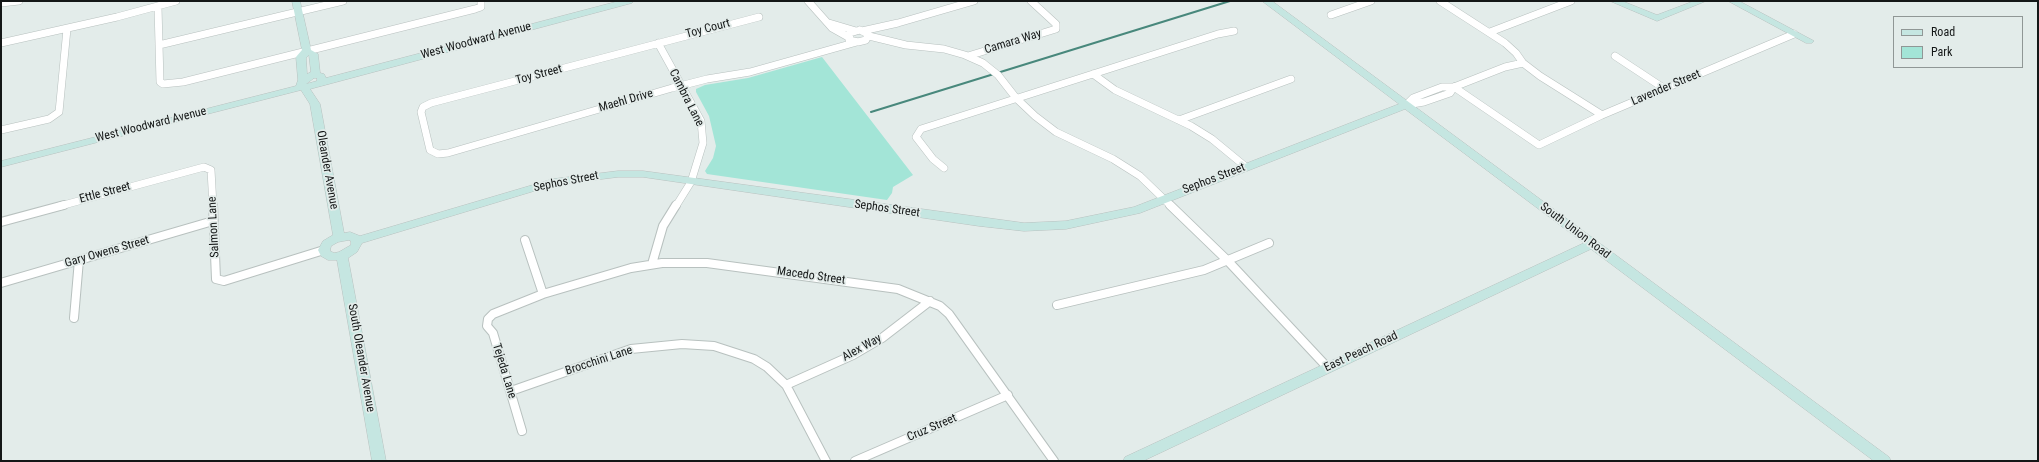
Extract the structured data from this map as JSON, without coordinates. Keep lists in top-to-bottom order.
{
  "streets": {
    "street": [
      "Toy Court",
      "West Woodward Avenue",
      "Camara Way",
      "Toy Street",
      "Lavender Street",
      "Cambra Lane",
      "Maehl Drive",
      "Oleander Avenue",
      "Sephos Street",
      "Ettle Street",
      "Salmon Lane",
      "South Union Road",
      "Gary Owens Street",
      "Macedo Street",
      "Alex Way",
      "East Peach Road",
      "South Oleander Avenue",
      "Brocchini Lane",
      "Tejeda Lane",
      "Cruz Street"
    ]
  },
  "crossings": [
    ["Toy Court", "Toy Street"],
    ["Toy Court", "Cambra Lane"],
    ["West Woodward Avenue", "Oleander Avenue"],
    ["Toy Street", "Cambra Lane"],
    ["Toy Street", "Maehl Drive"],
    ["Cambra Lane", "Maehl Drive"],
    ["Cambra Lane", "Sephos Street"],
    ["Cambra Lane", "Macedo Street"],
    ["Sephos Street", "South Union Road"],
    ["Ettle Street", "Salmon Lane"],
    ["Salmon Lane", "Gary Owens Street"],
    ["South Union Road", "East Peach Road"],
    ["Macedo Street", "Alex Way"],
    ["Macedo Street", "Tejeda Lane"],
    ["Macedo Street", "Cruz Street"],
    ["Alex Way", "Brocchini Lane"],
    ["Brocchini Lane", "Tejeda Lane"]
  ],
  "legend": ["Road", "Park"]
}
